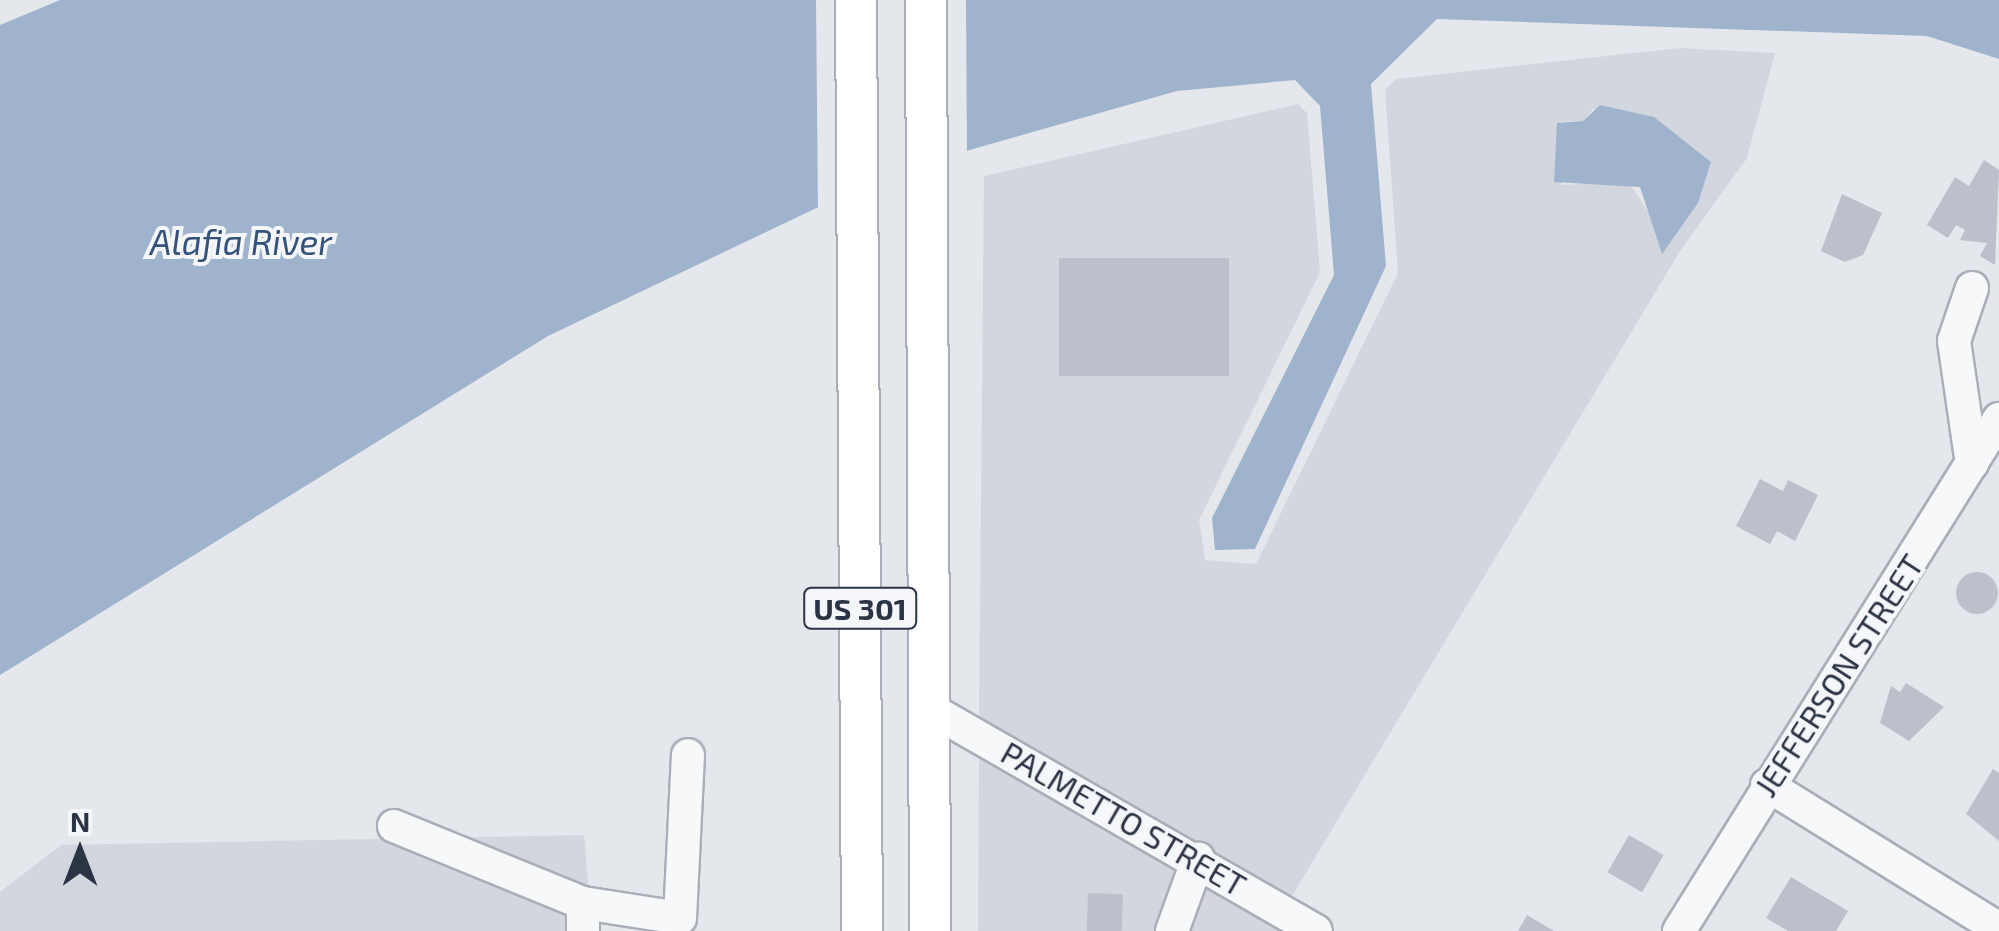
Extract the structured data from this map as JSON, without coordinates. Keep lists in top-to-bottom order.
{
  "streets": {
    "main road": ["US 301"],
    "street": ["JEFFERSON STREET", "PALMETTO STREET"]
  },
  "crossings": [
    ["US 301", "PALMETTO STREET"]
  ],
  "water": ["Alafia River"],
  "north": "top"
}
